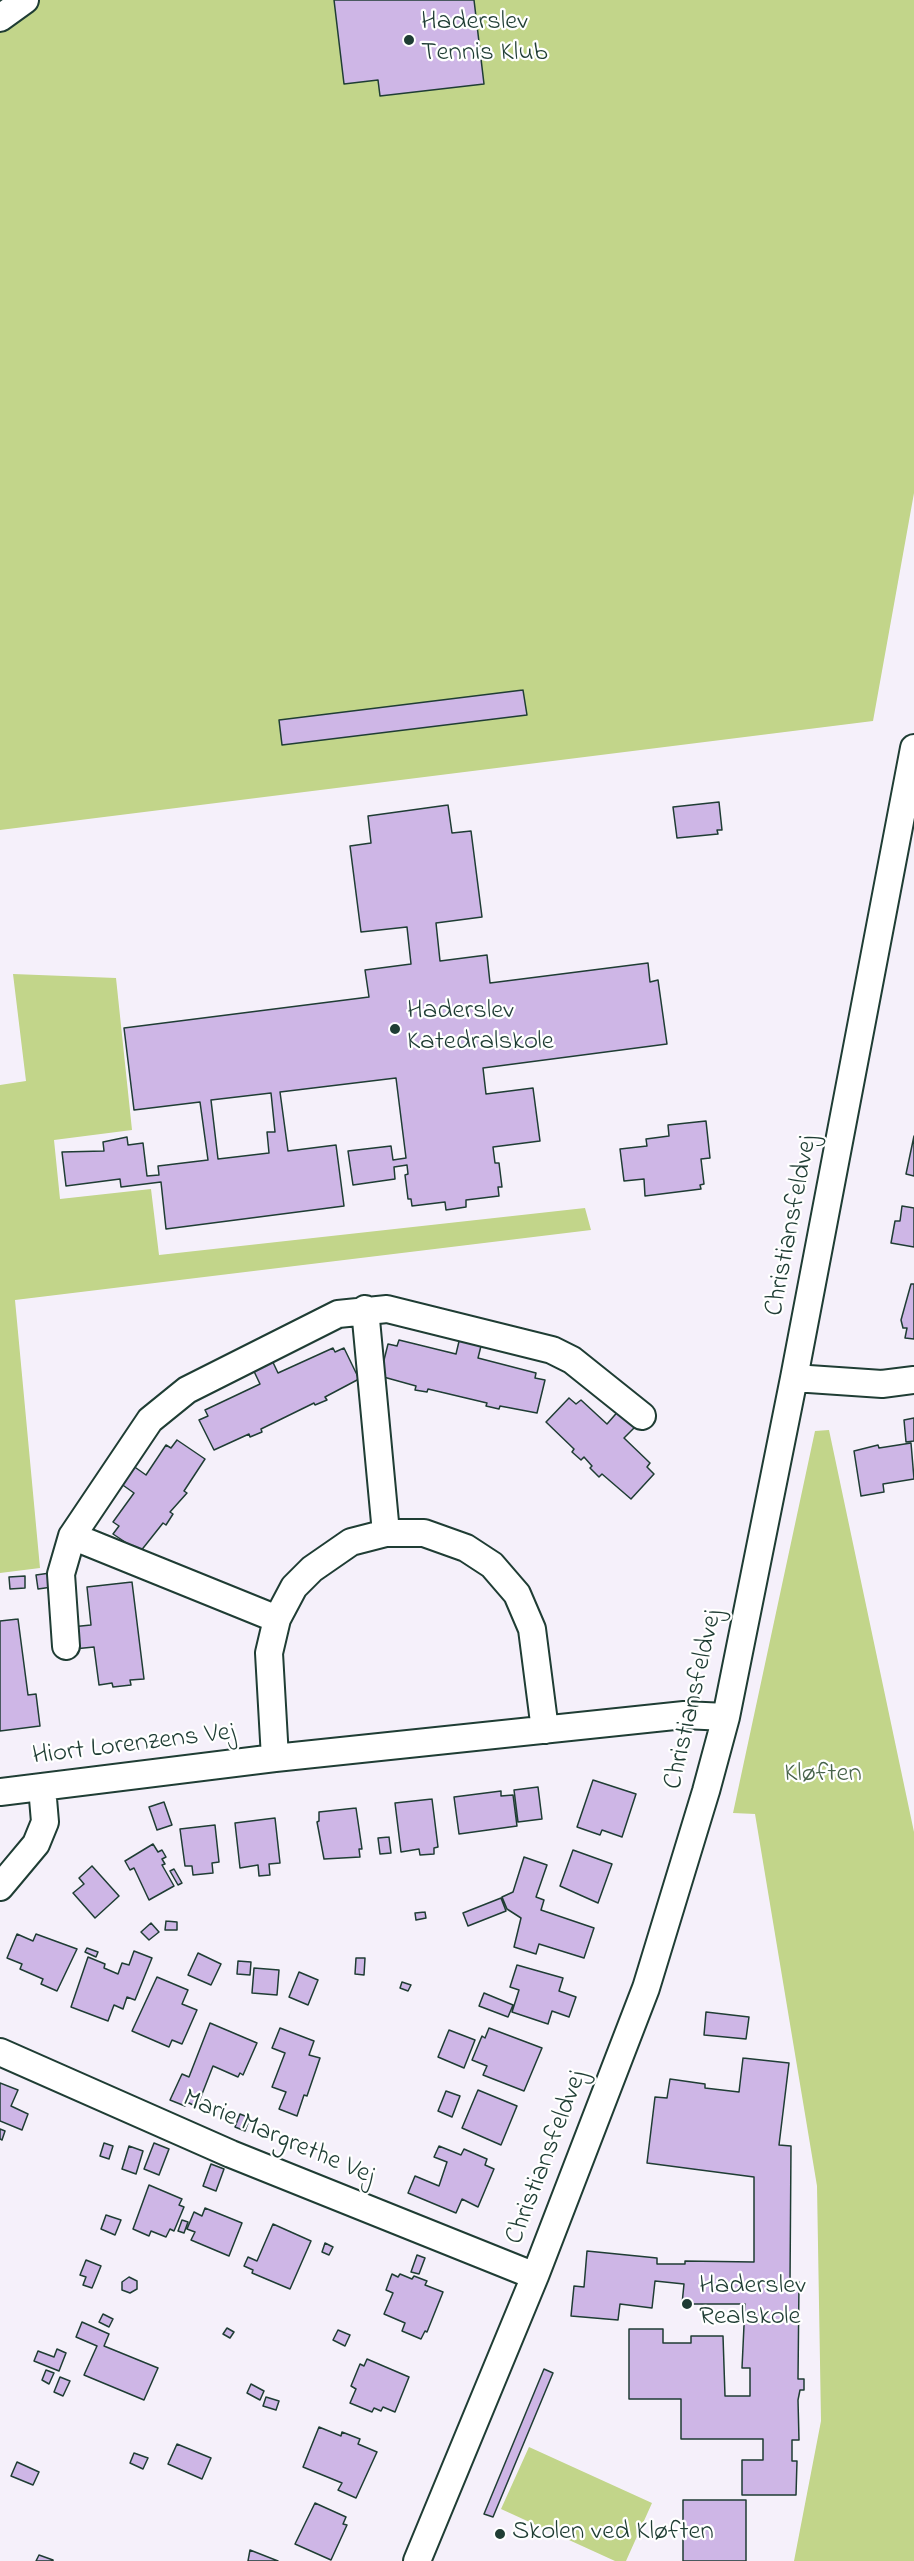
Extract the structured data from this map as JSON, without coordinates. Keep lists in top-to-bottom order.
{
  "streets": {
    "street": ["Christiansfeldvej", "Hiort Lorenzens Vej", "Marie Margrethe Vej"]
  },
  "crossings": [
    ["Christiansfeldvej", "Hiort Lorenzens Vej"],
    ["Christiansfeldvej", "Marie Margrethe Vej"]
  ],
  "parks": ["Kløften"],
  "places": [
    "Haderslev Tennis Klub",
    "Haderslev Katedralskole",
    "Haderslev Realskole",
    "Skolen ved Kløften"
  ]
}
